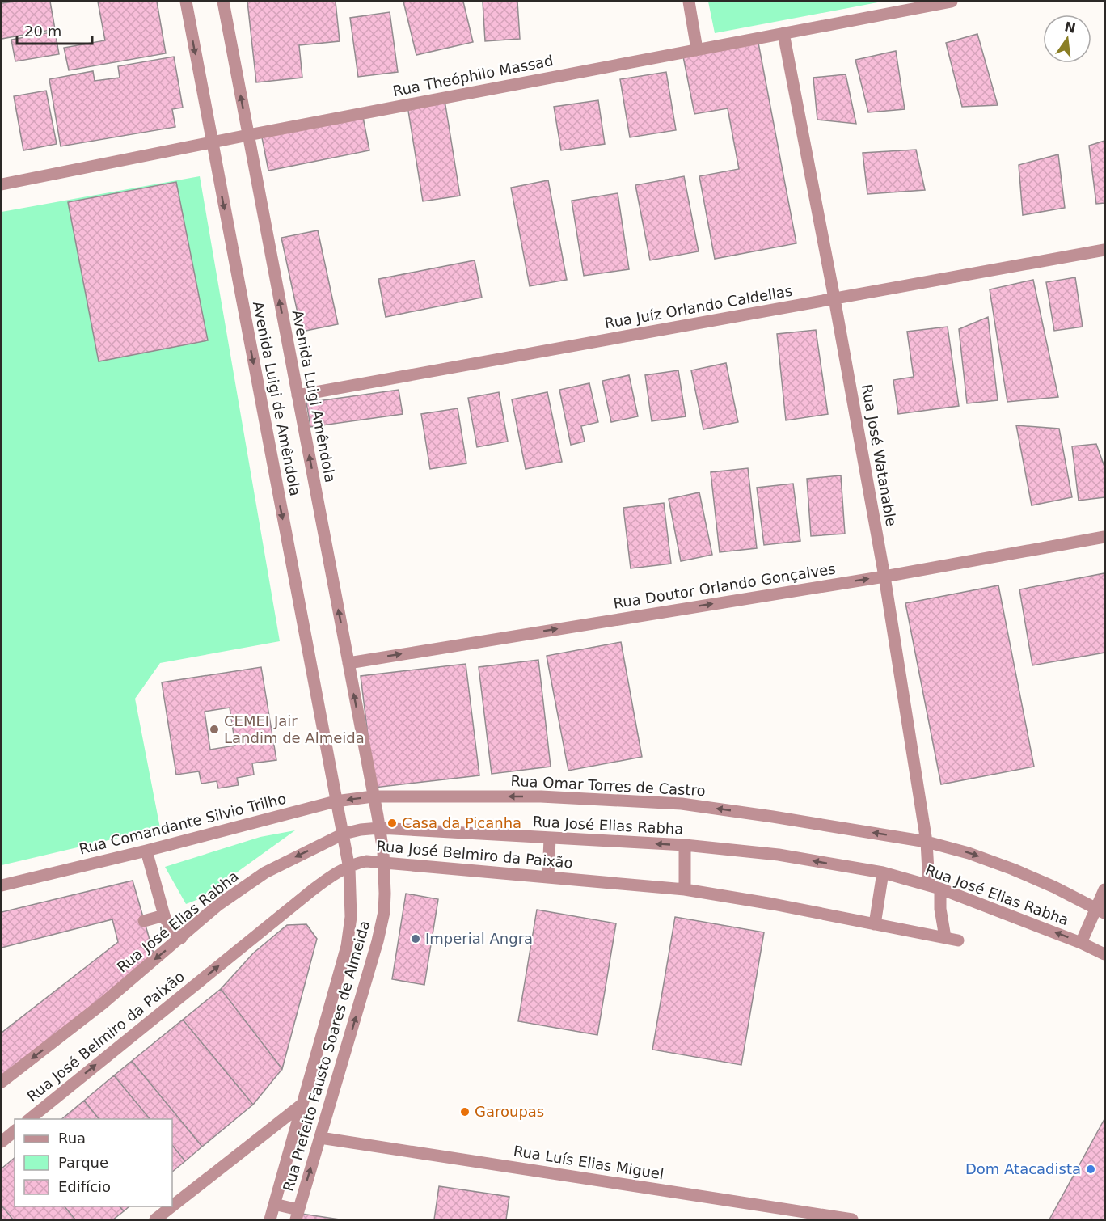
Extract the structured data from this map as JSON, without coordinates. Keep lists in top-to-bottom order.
{
  "streets": {
    "street": [
      "Rua Theóphilo Massad",
      "Rua Juíz Orlando Caldellas",
      "Avenida Luigi Amêndola",
      "Avenida Luigi de Amêndola",
      "Rua José Watanable",
      "Rua Doutor Orlando Gonçalves",
      "Rua Omar Torres de Castro",
      "Rua Comandante Silvio Trilho",
      "Rua José Elias Rabha",
      "Rua José Belmiro da Paixão",
      "Rua Prefeito Fausto Soares de Almeida",
      "Rua Luís Elias Miguel"
    ]
  },
  "crossings": [
    ["Rua Theóphilo Massad", "Avenida Luigi Amêndola"],
    ["Rua Theóphilo Massad", "Avenida Luigi de Amêndola"],
    ["Rua Theóphilo Massad", "Rua José Watanable"],
    ["Rua Juíz Orlando Caldellas", "Avenida Luigi Amêndola"],
    ["Rua Juíz Orlando Caldellas", "Rua José Watanable"],
    ["Avenida Luigi Amêndola", "Rua Doutor Orlando Gonçalves"],
    ["Avenida Luigi Amêndola", "Rua Omar Torres de Castro"],
    ["Avenida Luigi Amêndola", "Rua Comandante Silvio Trilho"],
    ["Avenida Luigi Amêndola", "Rua José Elias Rabha"],
    ["Avenida Luigi Amêndola", "Rua Prefeito Fausto Soares de Almeida"],
    ["Avenida Luigi de Amêndola", "Rua Comandante Silvio Trilho"],
    ["Avenida Luigi de Amêndola", "Rua José Elias Rabha"],
    ["Avenida Luigi de Amêndola", "Rua Prefeito Fausto Soares de Almeida"],
    ["Rua José Watanable", "Rua Doutor Orlando Gonçalves"],
    ["Rua José Watanable", "Rua Omar Torres de Castro"],
    ["Rua José Watanable", "Rua José Elias Rabha"],
    ["Rua José Watanable", "Rua José Belmiro da Paixão"],
    ["Rua Omar Torres de Castro", "Rua Comandante Silvio Trilho"],
    ["Rua José Elias Rabha", "Rua Prefeito Fausto Soares de Almeida"],
    ["Rua José Belmiro da Paixão", "Rua Prefeito Fausto Soares de Almeida"],
    ["Rua Prefeito Fausto Soares de Almeida", "Rua Luís Elias Miguel"]
  ],
  "one_way": [
    "Avenida Luigi Amêndola",
    "Avenida Luigi de Amêndola",
    "Rua Doutor Orlando Gonçalves",
    "Rua José Elias Rabha",
    "Rua José Belmiro da Paixão"
  ],
  "places": [
    "CEMEI Jair Landim de Almeida",
    "Casa da Picanha",
    "Imperial Angra",
    "Garoupas",
    "Dom Atacadista"
  ],
  "legend": ["Rua", "Parque", "Edifício"],
  "scale_bar": "20 m",
  "north": "top"
}
